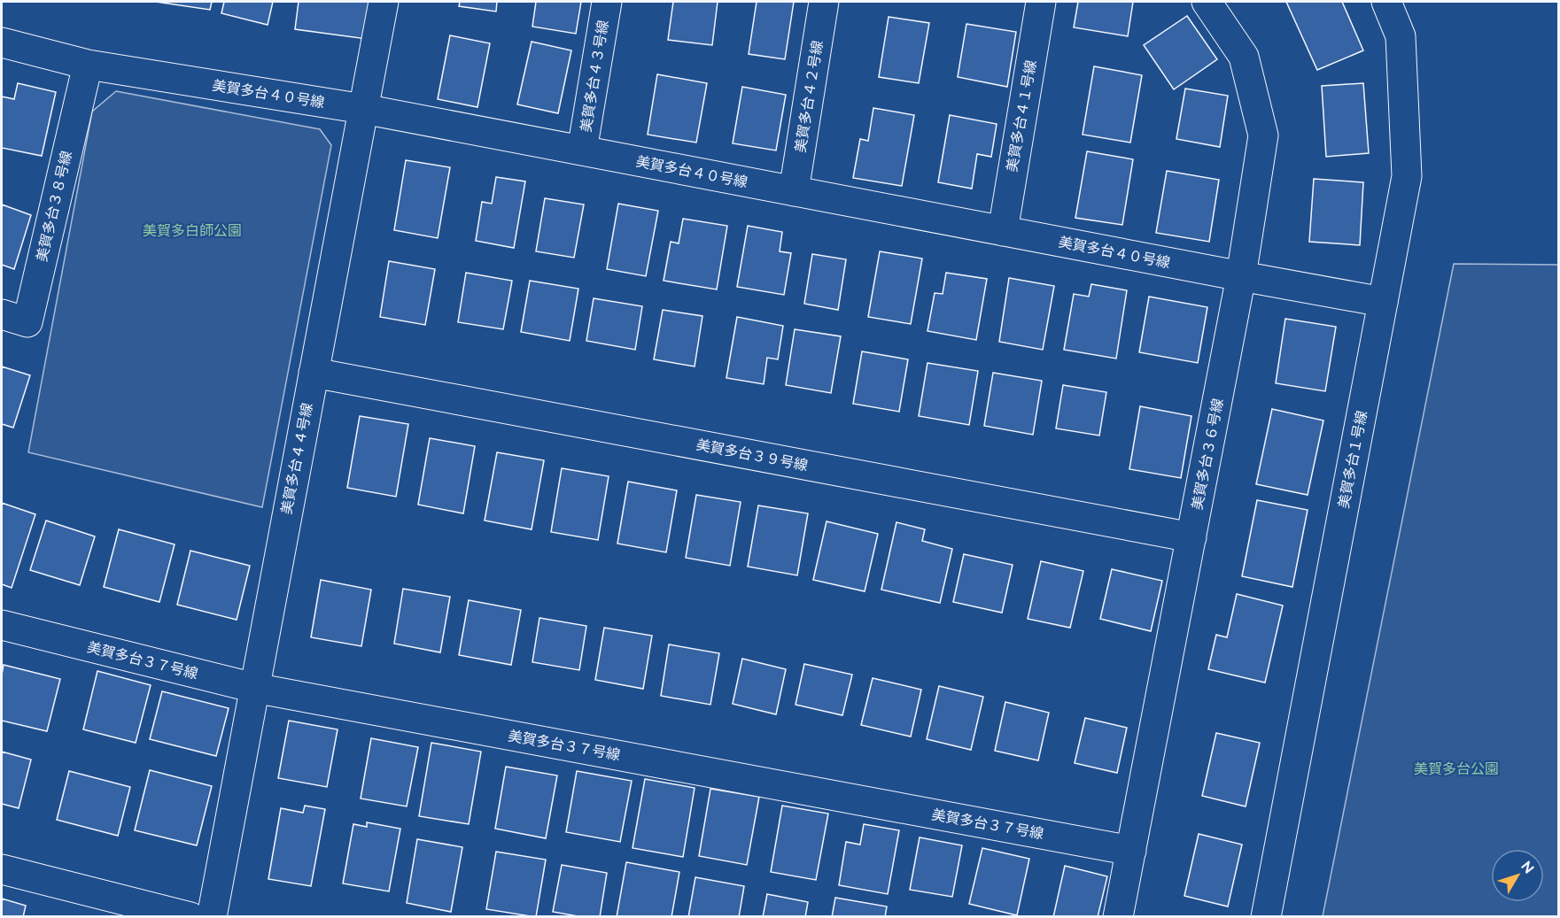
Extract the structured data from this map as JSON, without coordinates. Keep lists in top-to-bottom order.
{
  "streets": {
    "street": [
      "美賀多台４３号線",
      "美賀多台４０号線",
      "美賀多台４２号線",
      "美賀多台４１号線",
      "美賀多台３８号線",
      "美賀多台３６号線",
      "美賀多台３９号線",
      "美賀多台４４号線",
      "美賀多台１号線",
      "美賀多台３７号線"
    ]
  },
  "crossings": [
    ["美賀多台４３号線", "美賀多台４０号線"],
    ["美賀多台４０号線", "美賀多台４２号線"],
    ["美賀多台４０号線", "美賀多台４１号線"],
    ["美賀多台４０号線", "美賀多台３８号線"],
    ["美賀多台４０号線", "美賀多台３６号線"],
    ["美賀多台４０号線", "美賀多台４４号線"],
    ["美賀多台４０号線", "美賀多台１号線"],
    ["美賀多台３６号線", "美賀多台３９号線"],
    ["美賀多台３６号線", "美賀多台３７号線"],
    ["美賀多台３９号線", "美賀多台４４号線"],
    ["美賀多台４４号線", "美賀多台３７号線"]
  ],
  "parks": ["美賀多白師公園", "美賀多台公園"],
  "north": "top right"
}
